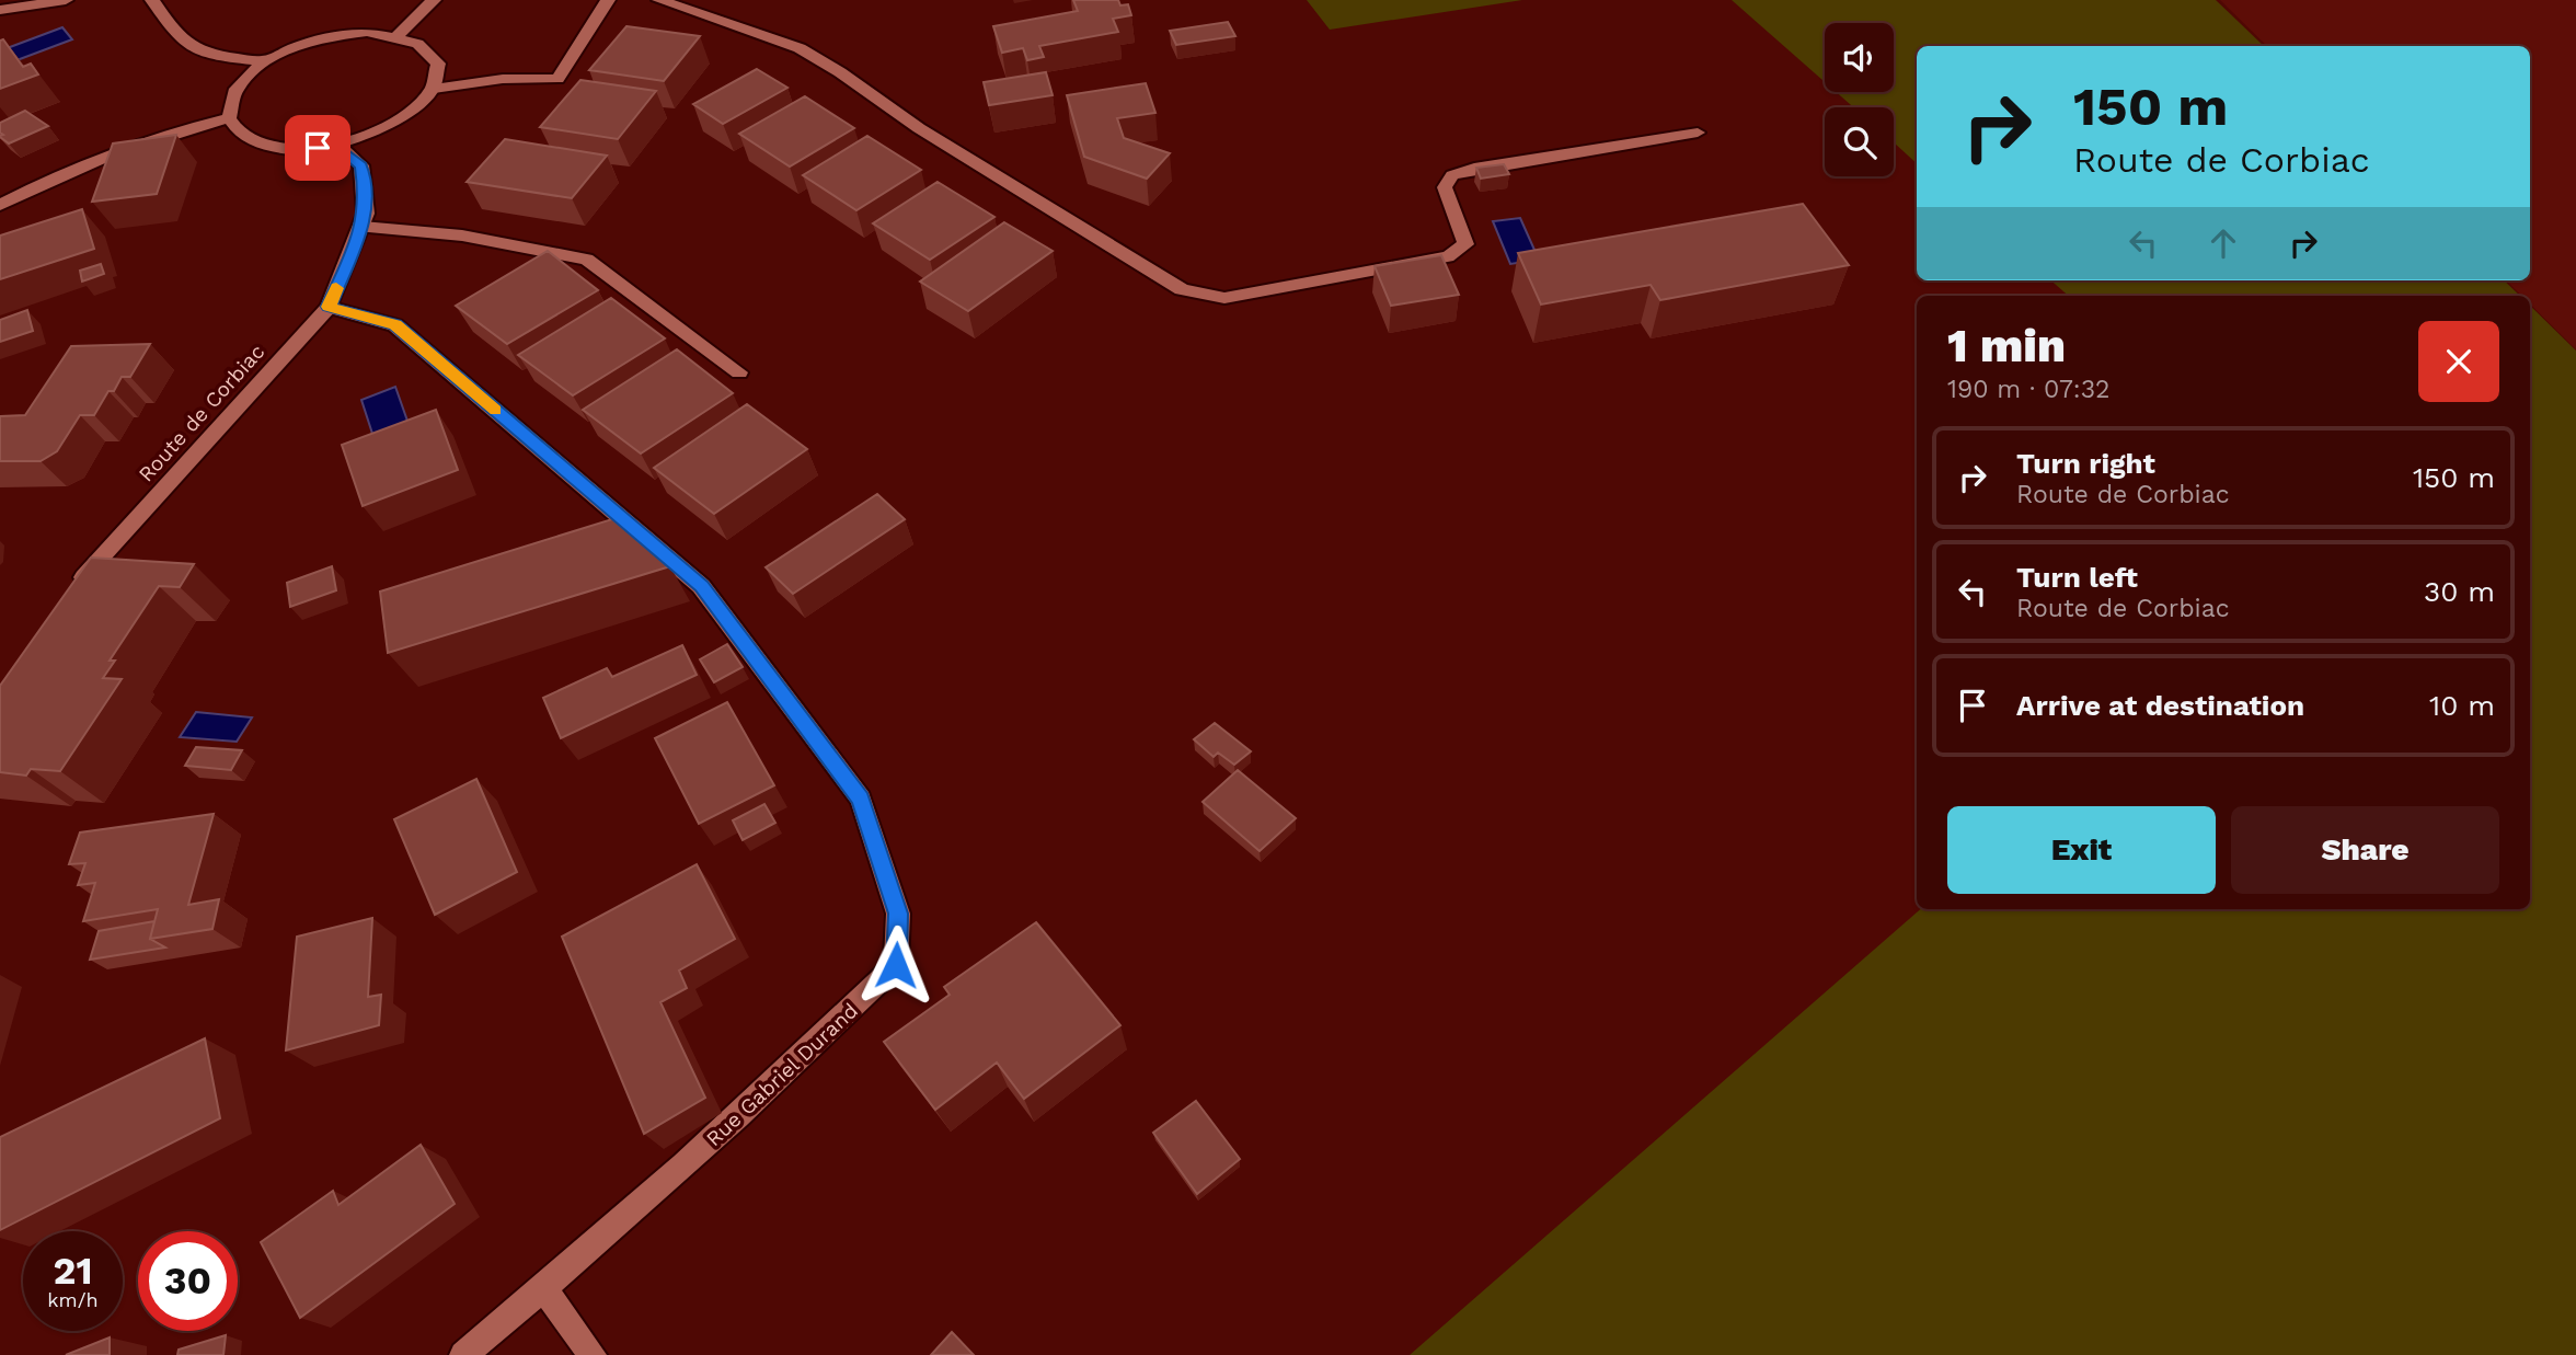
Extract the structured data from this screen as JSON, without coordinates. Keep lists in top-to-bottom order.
{
  "streets": {
    "street": ["Route de Corbiac", "Rue Gabriel Durand"]
  },
  "crossings": [
    ["Route de Corbiac", "Rue Gabriel Durand"]
  ],
  "page": {
    "turn": ["150 m", "Route de Corbiac"],
    "heading": ["1 min", "190 m · 07:32"],
    "list": [
      {
        "name": "Turn right",
        "note": "Route de Corbiac",
        "value": "150 m"
      },
      {
        "name": "Turn left",
        "note": "Route de Corbiac",
        "value": "30 m"
      },
      {
        "name": "Arrive at destination",
        "value": "10 m"
      }
    ],
    "buttons": ["Exit", "Share"],
    "speed": "21 km/h",
    "limit": "30"
  }
}
